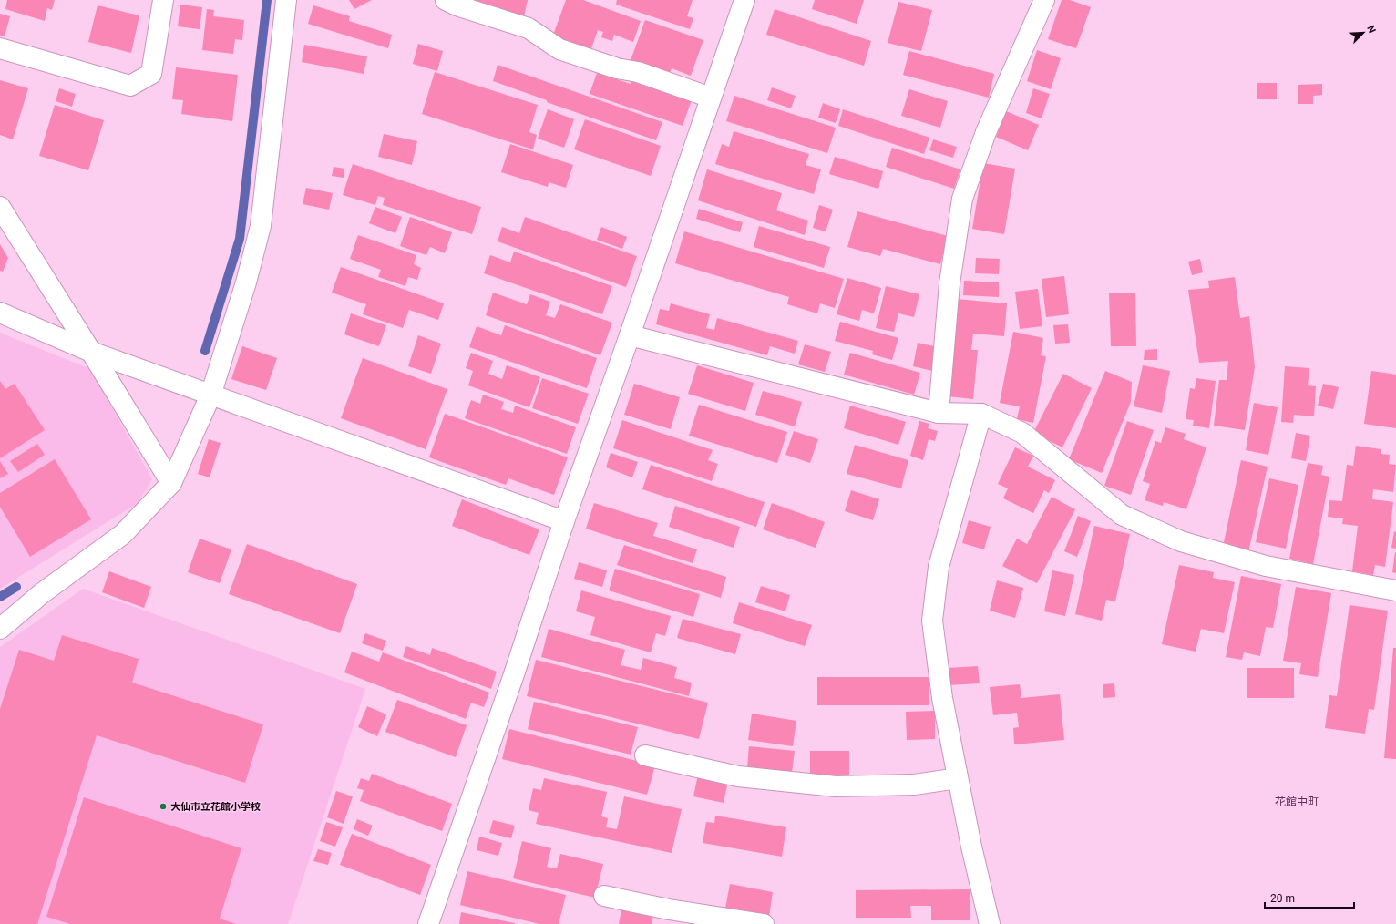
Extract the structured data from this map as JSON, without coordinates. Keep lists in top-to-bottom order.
{
  "districts": ["花館中町"],
  "places": ["大仙市立花館小学校"],
  "scale_bar": "20 m",
  "north": "top right"
}
